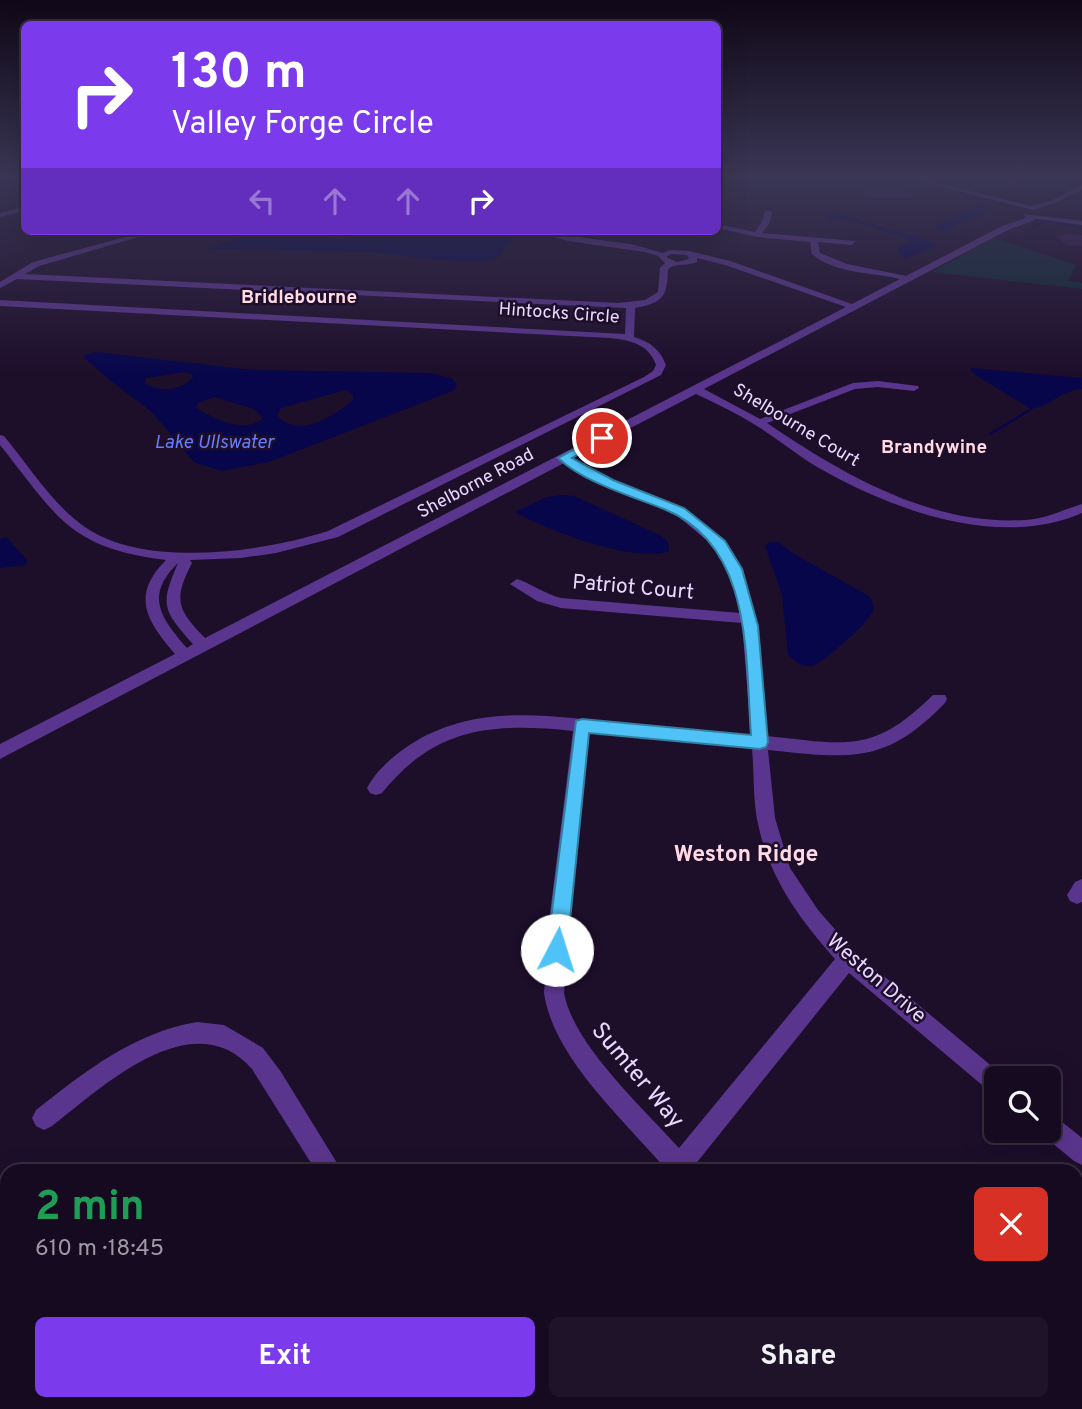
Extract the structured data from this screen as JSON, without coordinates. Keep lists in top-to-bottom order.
{
  "streets": {
    "street": [
      "Hintocks Circle",
      "Shelbourne Court",
      "Shelborne Road",
      "Patriot Court",
      "Weston Drive",
      "Sumter Way"
    ]
  },
  "crossings": [
    ["Shelbourne Court", "Shelborne Road"],
    ["Shelborne Road", "Weston Drive"],
    ["Patriot Court", "Weston Drive"]
  ],
  "districts": ["Bridlebourne", "Brandywine", "Weston Ridge"],
  "water": ["Lake Ullswater"],
  "page": {
    "turn": ["130 m", "Valley Forge Circle"],
    "heading": ["2 min", "610 m · 18:45"],
    "buttons": ["Exit", "Share"]
  }
}
